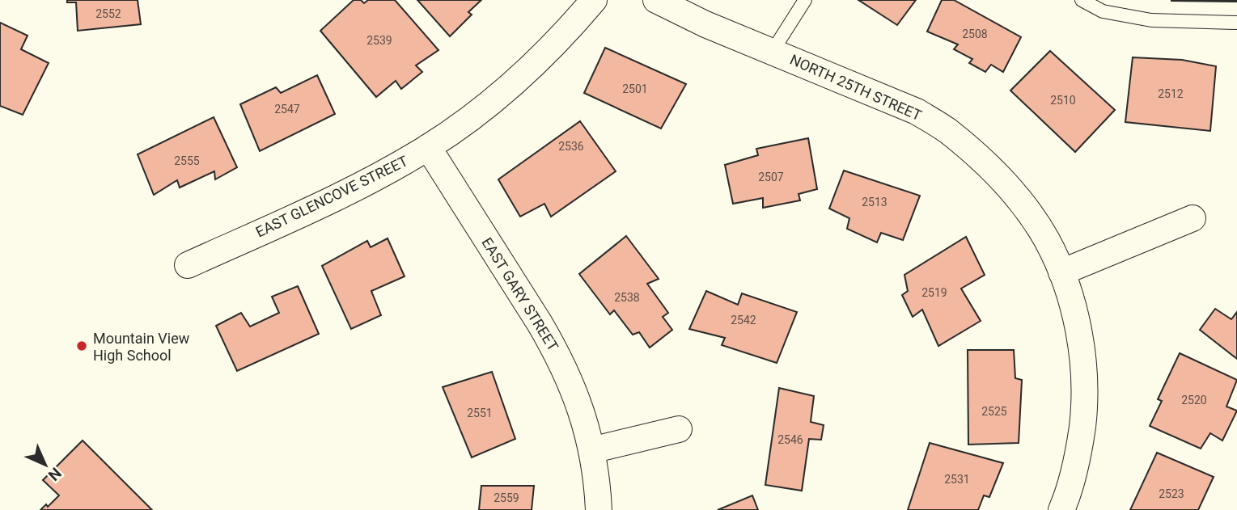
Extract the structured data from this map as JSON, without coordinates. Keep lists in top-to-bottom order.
{
  "streets": {
    "street": ["NORTH 25TH STREET", "EAST GLENCOVE STREET", "EAST GARY STREET"]
  },
  "crossings": [
    ["EAST GLENCOVE STREET", "EAST GARY STREET"]
  ],
  "places": ["Mountain View High School"],
  "house_numbers": [
    "2552",
    "2508",
    "2539",
    "2501",
    "2512",
    "2510",
    "2547",
    "2536",
    "2555",
    "2507",
    "2513",
    "2519",
    "2538",
    "2542",
    "2520",
    "2525",
    "2551",
    "2546",
    "2531",
    "2523",
    "2559"
  ],
  "north": "bottom right"
}
